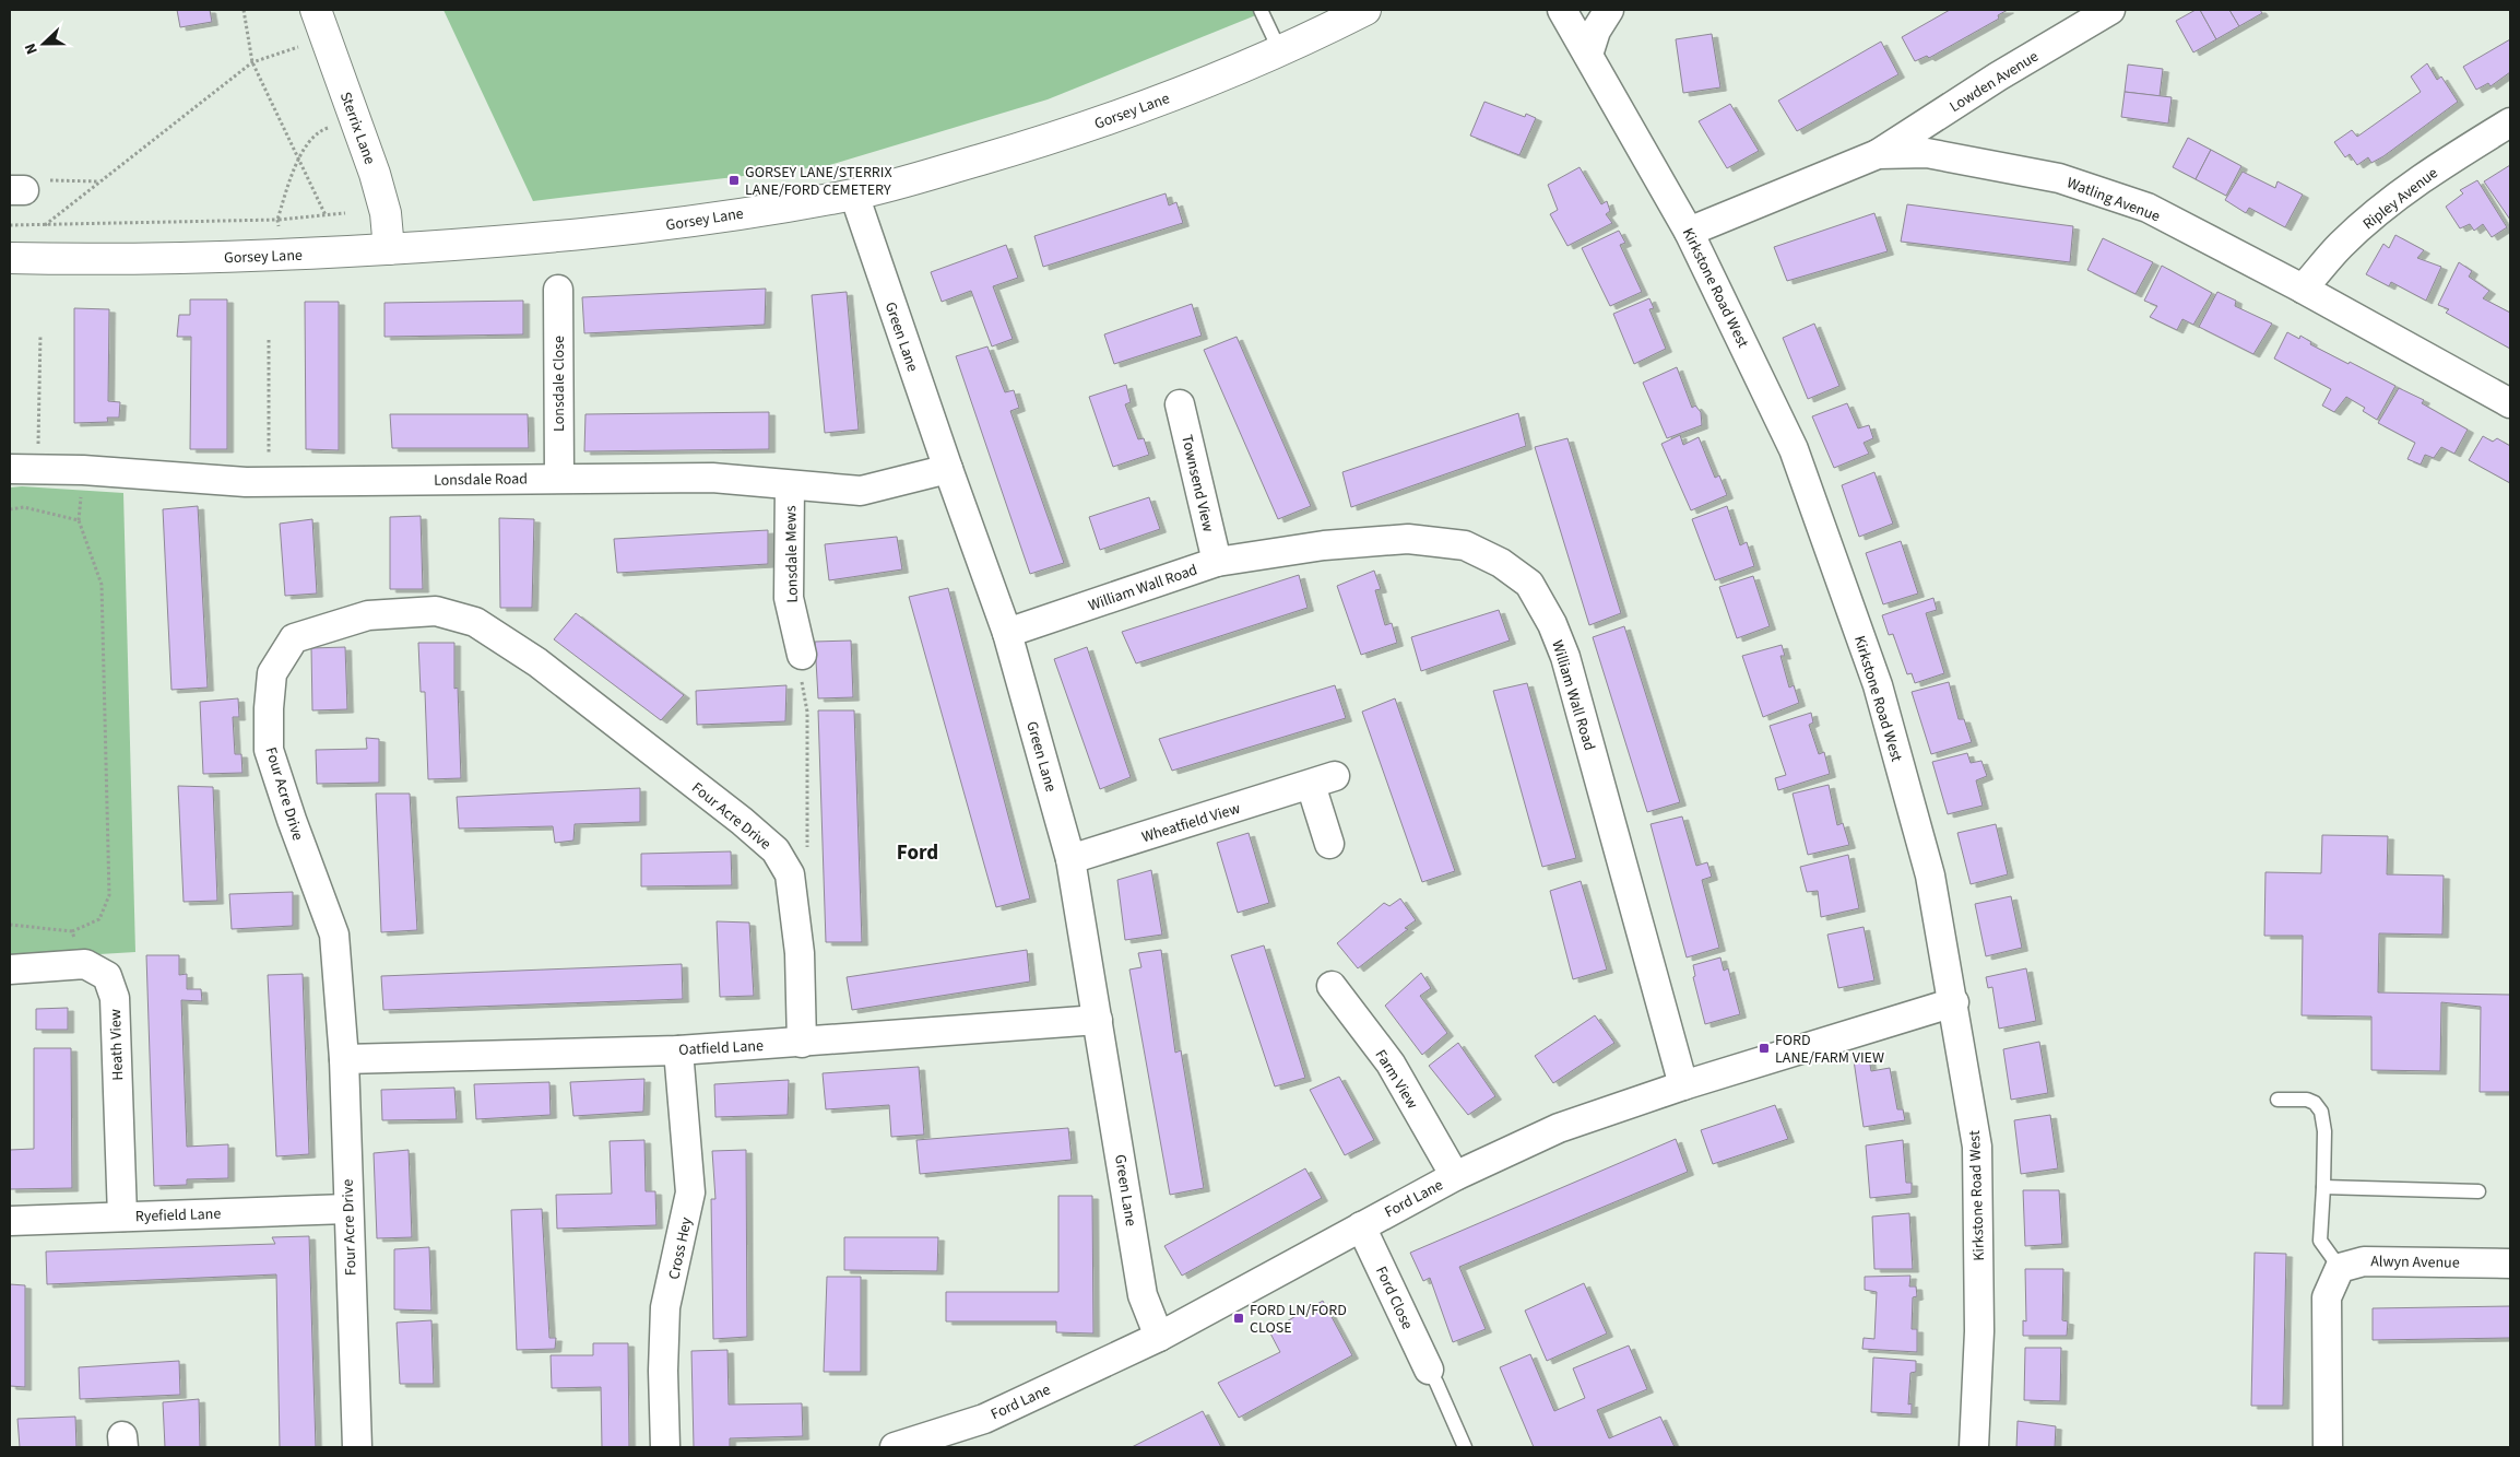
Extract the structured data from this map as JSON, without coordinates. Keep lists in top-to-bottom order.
{
  "streets": {
    "main road": ["Gorsey Lane", "Sterrix Lane"],
    "street": [
      "Lowden Avenue",
      "Ripley Avenue",
      "Watling Avenue",
      "Kirkstone Road West",
      "Green Lane",
      "Lonsdale Close",
      "Lonsdale Road",
      "Townsend View",
      "Lonsdale Mews",
      "William Wall Road",
      "Four Acre Drive",
      "Wheatfield View",
      "Heath View",
      "Oatfield Lane",
      "Farm View",
      "Ford Lane",
      "Ryefield Lane",
      "Cross Hey",
      "Alwyn Avenue",
      "Ford Close"
    ]
  },
  "crossings": [
    ["Lowden Avenue", "Watling Avenue"],
    ["Gorsey Lane", "Sterrix Lane"],
    ["Gorsey Lane", "Green Lane"],
    ["Ripley Avenue", "Watling Avenue"],
    ["Watling Avenue", "Kirkstone Road West"],
    ["Kirkstone Road West", "Ford Lane"],
    ["Green Lane", "Lonsdale Road"],
    ["Green Lane", "William Wall Road"],
    ["Green Lane", "Wheatfield View"],
    ["Green Lane", "Oatfield Lane"],
    ["Green Lane", "Ford Lane"],
    ["Lonsdale Close", "Lonsdale Road"],
    ["Lonsdale Road", "Lonsdale Mews"],
    ["Townsend View", "William Wall Road"],
    ["William Wall Road", "Ford Lane"],
    ["Four Acre Drive", "Oatfield Lane"],
    ["Four Acre Drive", "Ryefield Lane"],
    ["Heath View", "Ryefield Lane"],
    ["Oatfield Lane", "Cross Hey"],
    ["Farm View", "Ford Lane"],
    ["Ford Lane", "Ford Close"]
  ],
  "districts": ["Ford"],
  "places": {
    "transit": ["GORSEY LANE/STERRIX LANE/FORD CEMETERY", "FORD LANE/FARM VIEW", "FORD LN/FORD CLOSE"]
  },
  "north": "left"
}
